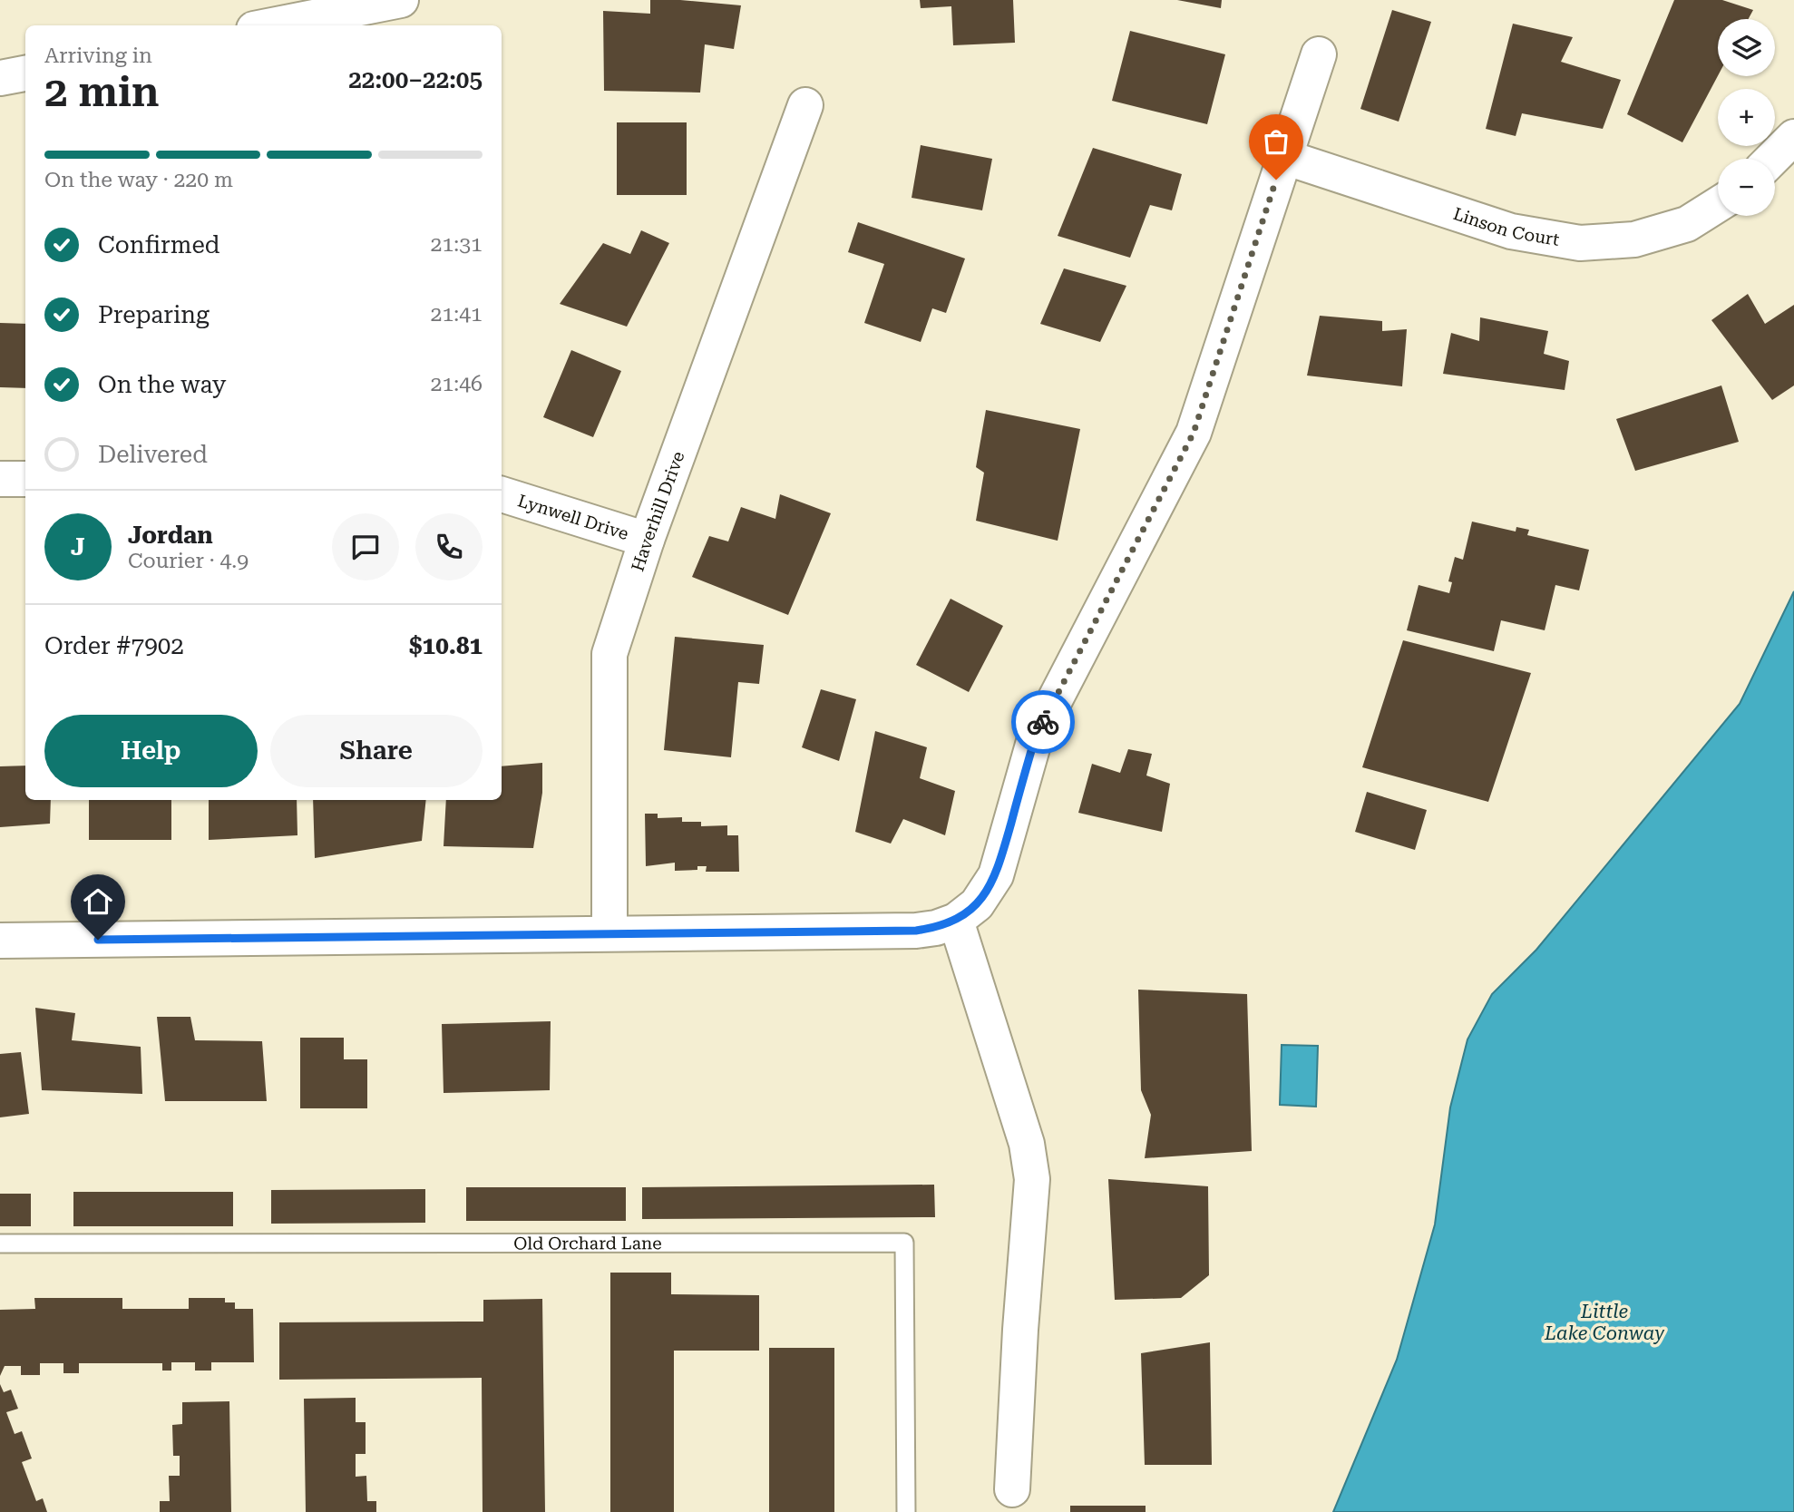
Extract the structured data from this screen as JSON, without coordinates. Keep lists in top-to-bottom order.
{
  "streets": {
    "street": ["Linson Court", "Haverhill Drive", "Lynwell Drive"],
    "lane": ["Old Orchard Lane"]
  },
  "crossings": [
    ["Haverhill Drive", "Lynwell Drive"]
  ],
  "water": ["Little Lake Conway"],
  "page": {
    "map_buttons": ["+", "−"],
    "heading": ["2 min", "Arriving in", "22:00–22:05"],
    "panel": [
      "Jordan",
      "Courier · 4.9",
      "Order #7902",
      "$10.81"
    ],
    "bar": "On the way · 220 m",
    "list": [
      ["Confirmed", "21:31"],
      ["Preparing", "21:41"],
      ["On the way", "21:46"],
      "Delivered"
    ],
    "round": "J",
    "buttons": ["Help", "Share"]
  }
}
